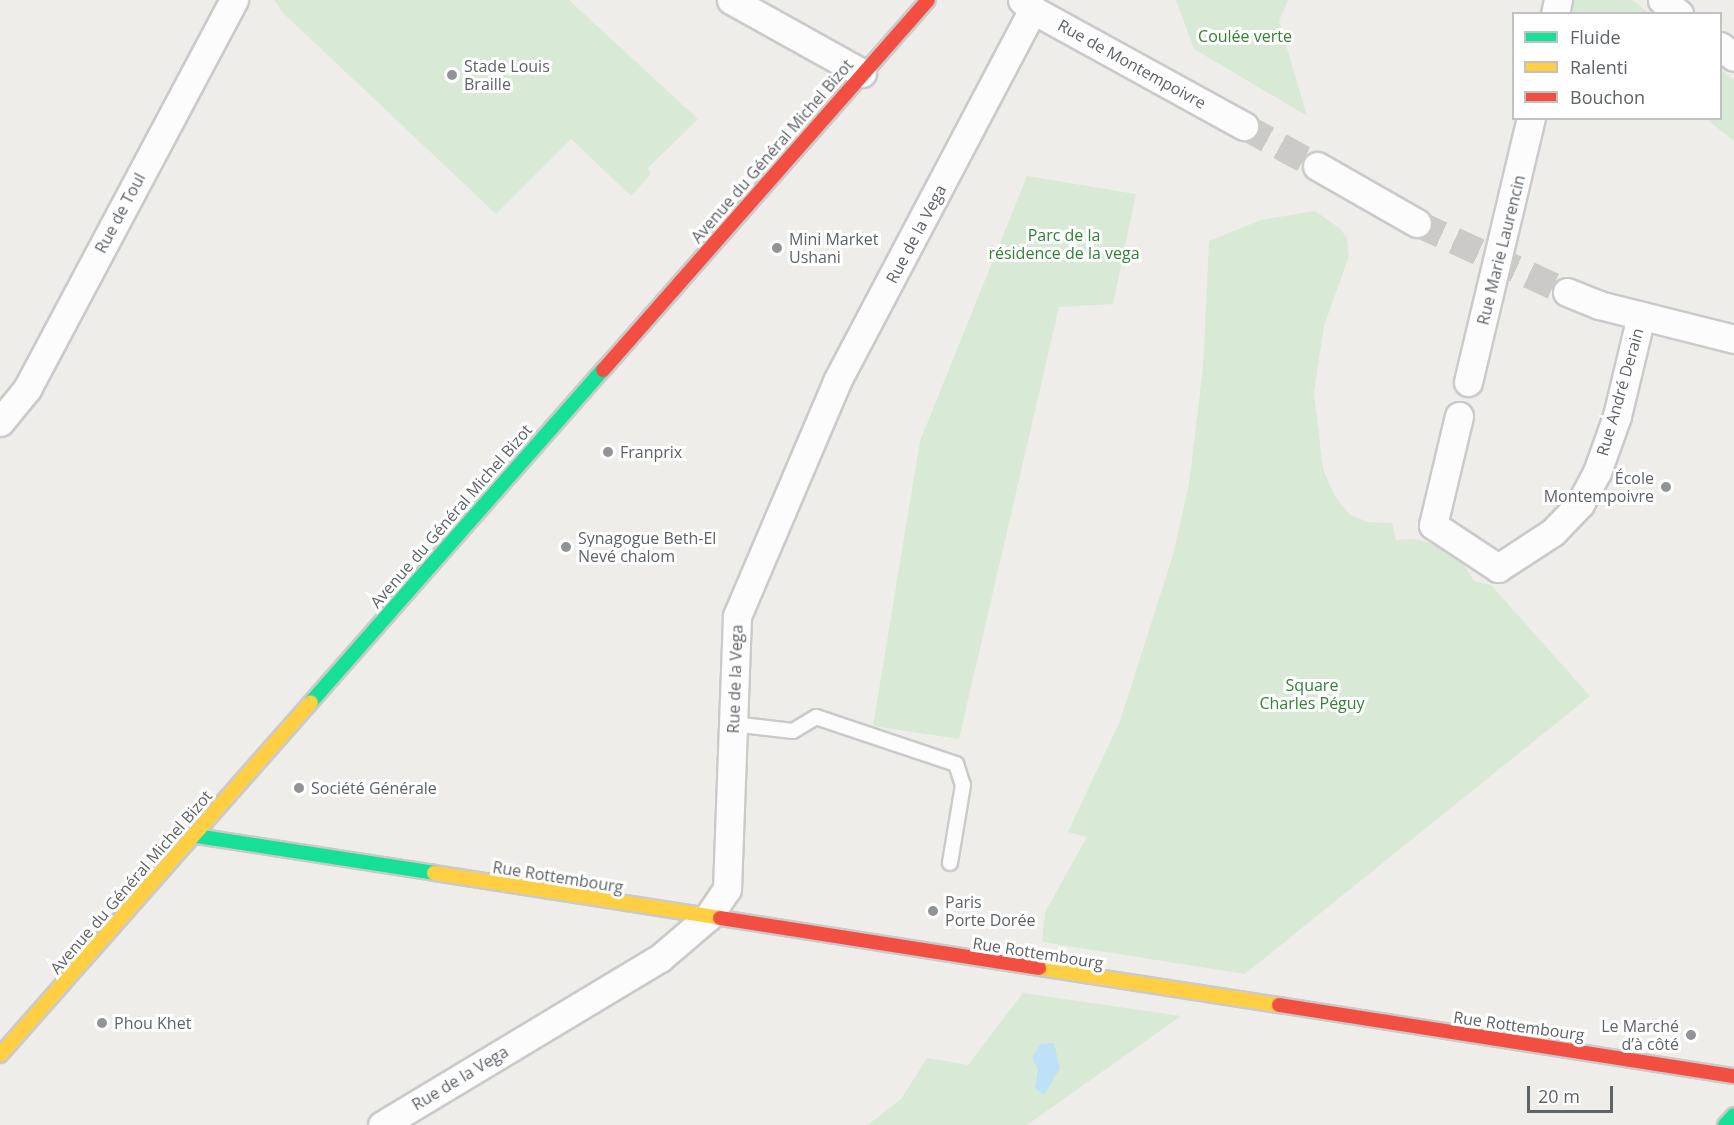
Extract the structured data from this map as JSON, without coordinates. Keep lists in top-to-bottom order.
{
  "streets": {
    "street": [
      "Rue de Montempoivre",
      "Avenue du Général Michel Bizot",
      "Rue de Toul",
      "Rue de la Vega",
      "Rue Marie Laurencin",
      "Rue André Derain",
      "Rue Rottembourg"
    ]
  },
  "crossings": [
    ["Rue de Montempoivre", "Rue de la Vega"],
    ["Avenue du Général Michel Bizot", "Rue Rottembourg"],
    ["Rue de la Vega", "Rue Rottembourg"]
  ],
  "parks": ["Coulée verte", "Parc de la résidence de la vega", "Square Charles Péguy"],
  "places": [
    "Stade Louis Braille",
    "Mini Market Ushani",
    "Franprix",
    "École Montempoivre",
    "Synagogue Beth-El Nevé chalom",
    "Société Générale",
    "Paris Porte Dorée",
    "Phou Khet",
    "Le Marché d’à côté"
  ],
  "legend": ["Fluide", "Ralenti", "Bouchon"],
  "scale_bar": "20 m"
}
